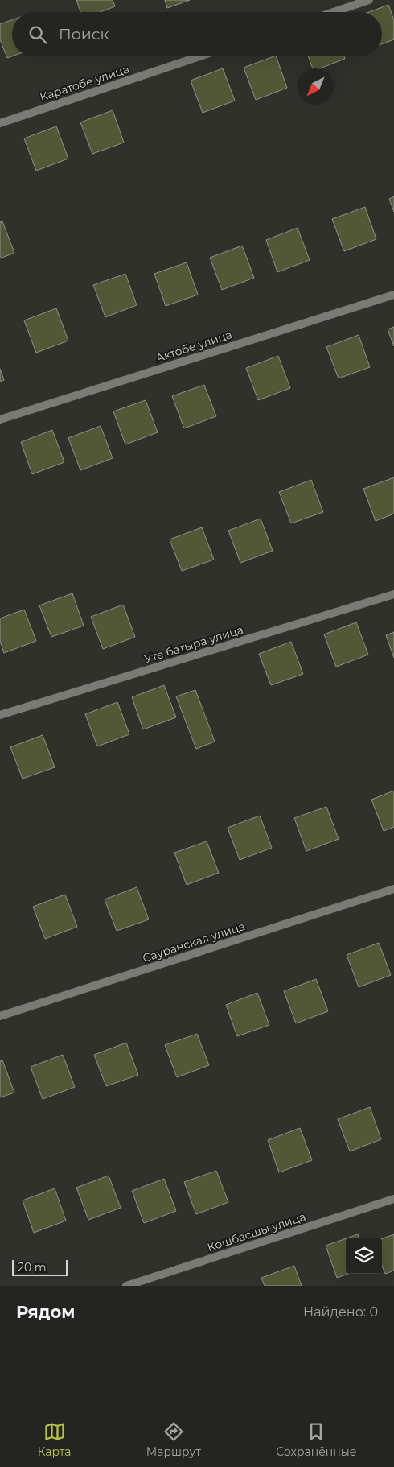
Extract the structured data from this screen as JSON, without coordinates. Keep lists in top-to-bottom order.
{
  "streets": {
    "street": [
      "Каратобе улица",
      "Актобе улица",
      "Уте батыра улица",
      "Сауранская улица",
      "Кошбасшы улица"
    ]
  },
  "scale_bar": "20 m",
  "north": "bottom left",
  "page": {
    "search": "Поиск",
    "scale": "20 m",
    "heading": ["Рядом", "Найдено: 0"],
    "nav": ["Карта", "Маршрут", "Сохранённые"]
  }
}
